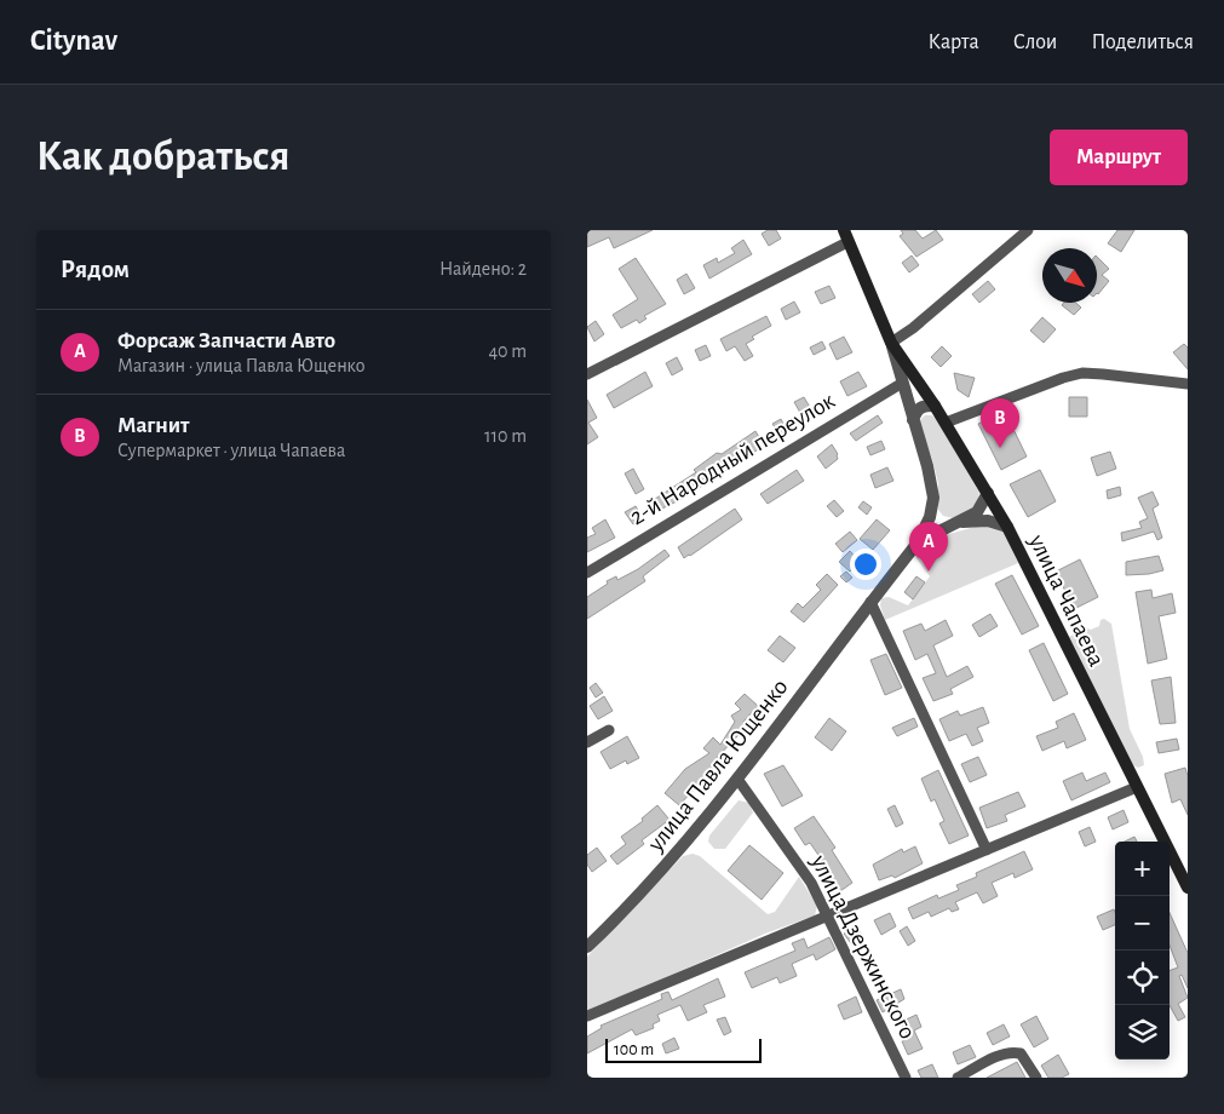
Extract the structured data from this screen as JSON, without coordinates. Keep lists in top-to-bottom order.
{
  "streets": {
    "main road": ["улица Чапаева"],
    "street": ["2-й Народный переулок", "улица Павла Ющенко", "улица Дзержинского"]
  },
  "crossings": [
    ["улица Павла Ющенко", "улица Дзержинского"]
  ],
  "scale_bar": "100 m",
  "north": "bottom right",
  "page": {
    "header": "Citynav",
    "nav": ["Карта", "Слои", "Поделиться"],
    "buttons": "Маршрут",
    "title": "Как добраться",
    "heading": ["Рядом", "Найдено: 2"],
    "list": [
      {
        "mark": "A",
        "name": "Форсаж Запчасти Авто",
        "note": "Магазин · улица Павла Ющенко",
        "value": "40 m"
      },
      {
        "mark": "B",
        "name": "Магнит",
        "note": "Супермаркет · улица Чапаева",
        "value": "110 m"
      }
    ],
    "pins": ["B", "A"],
    "map_buttons": ["+", "−"],
    "scale": "100 m"
  }
}
